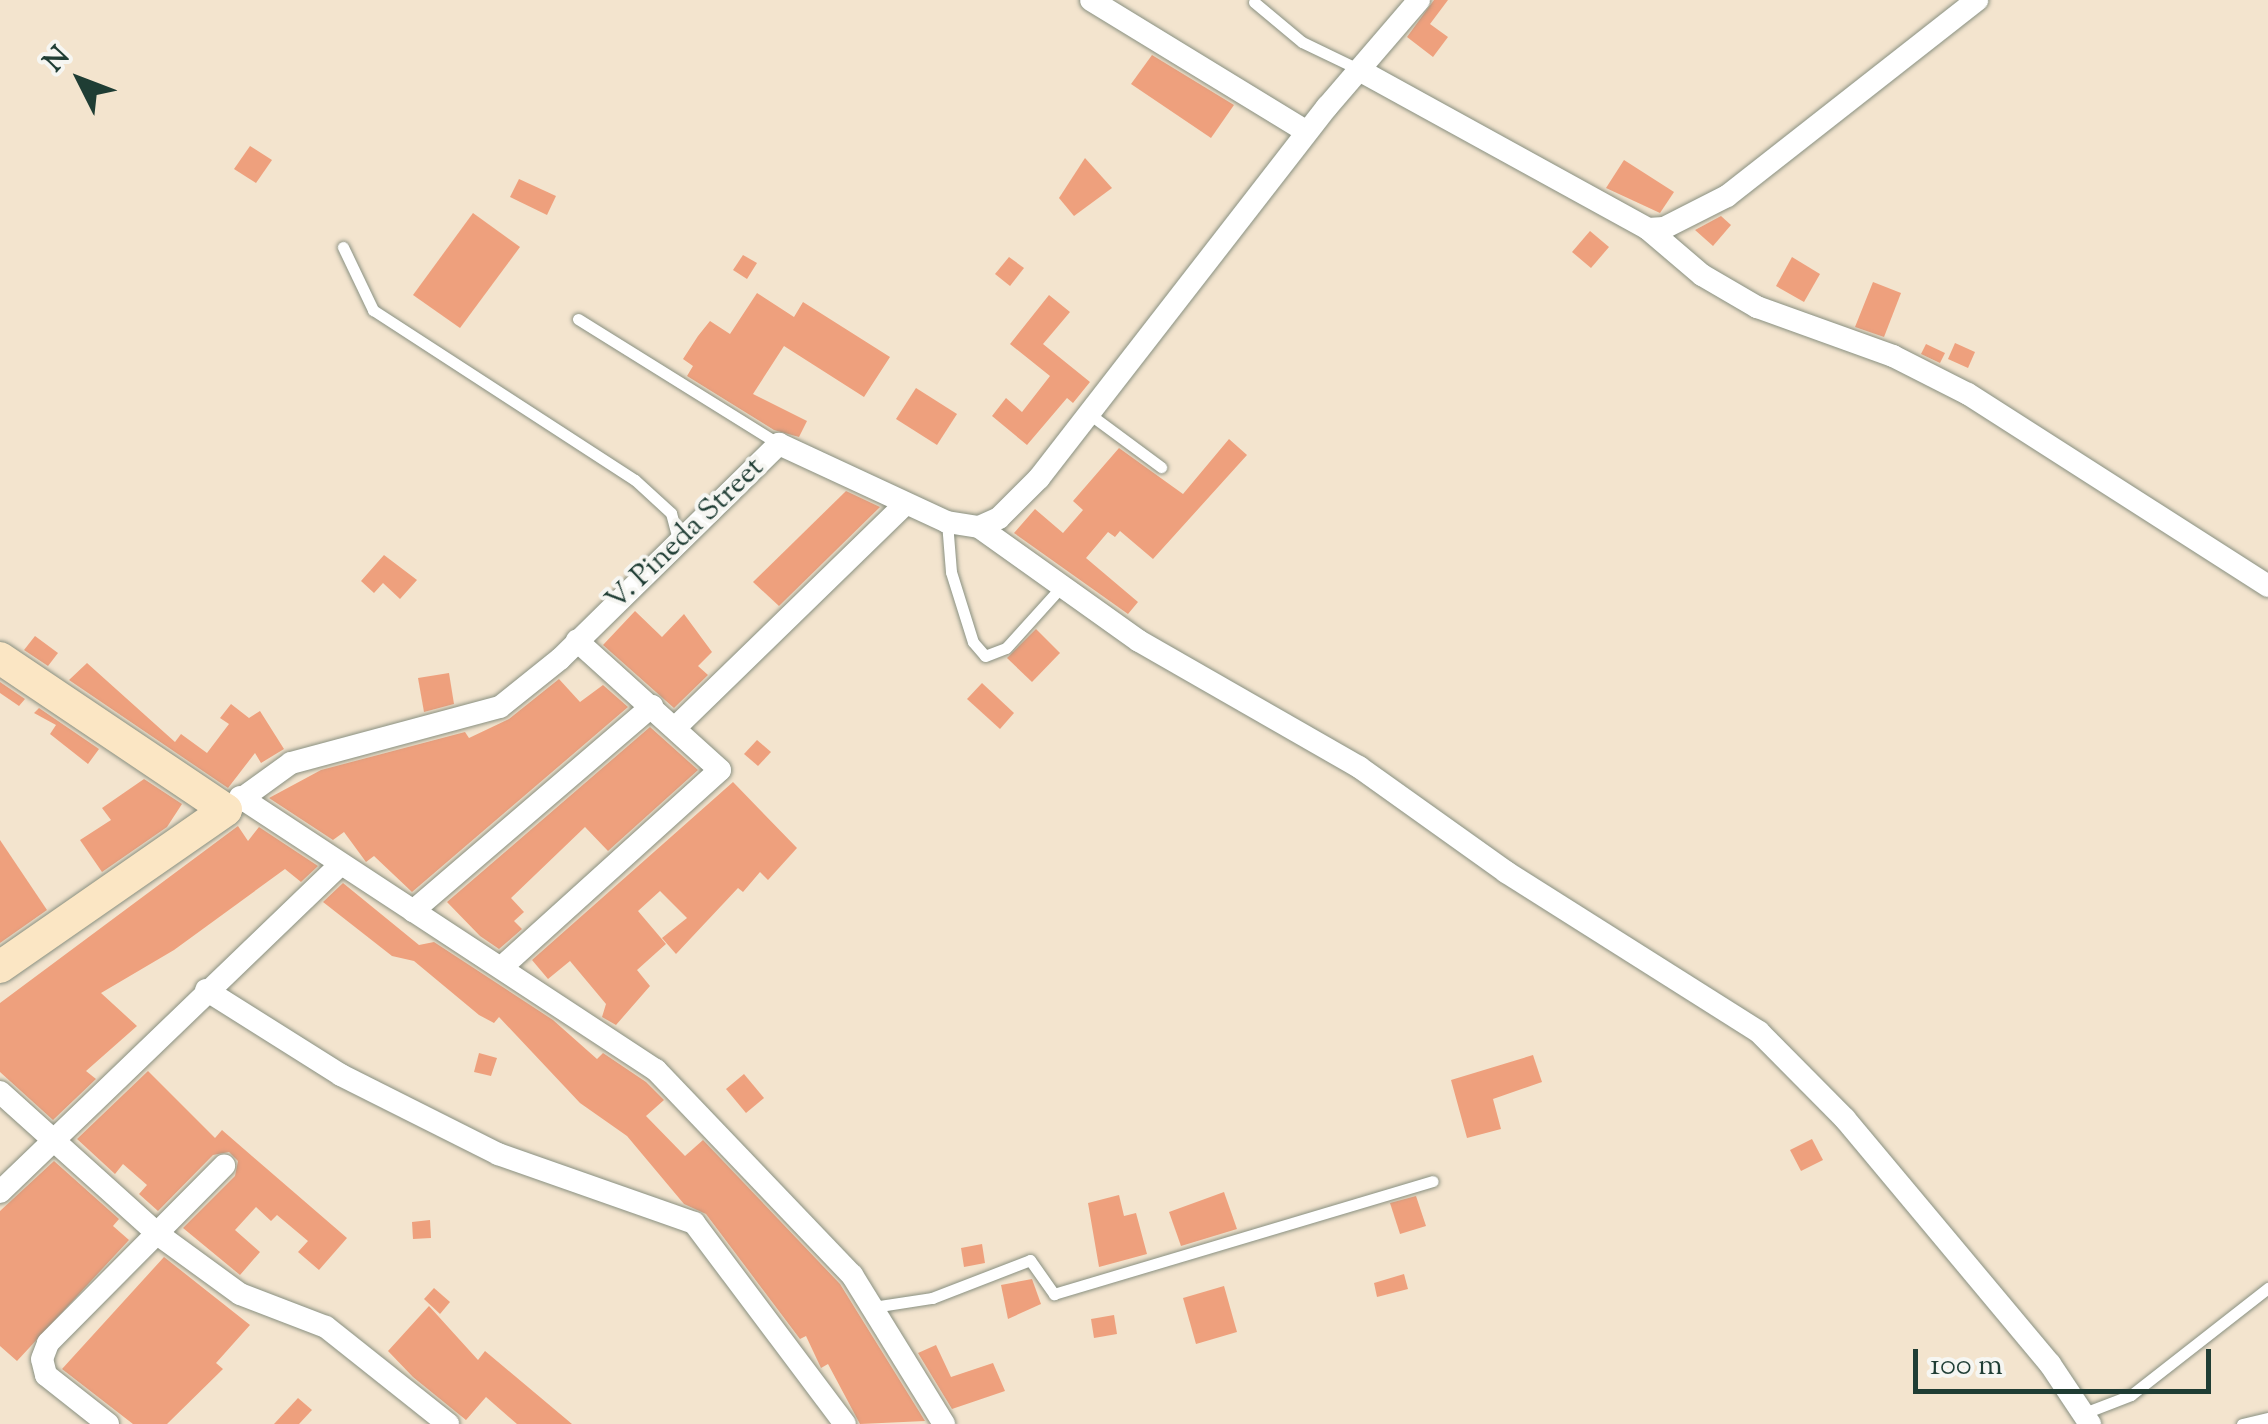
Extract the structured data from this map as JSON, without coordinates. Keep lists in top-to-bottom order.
{
  "streets": {
    "street": ["V. Pineda Street"]
  },
  "scale_bar": "100 m",
  "north": "top left"
}
